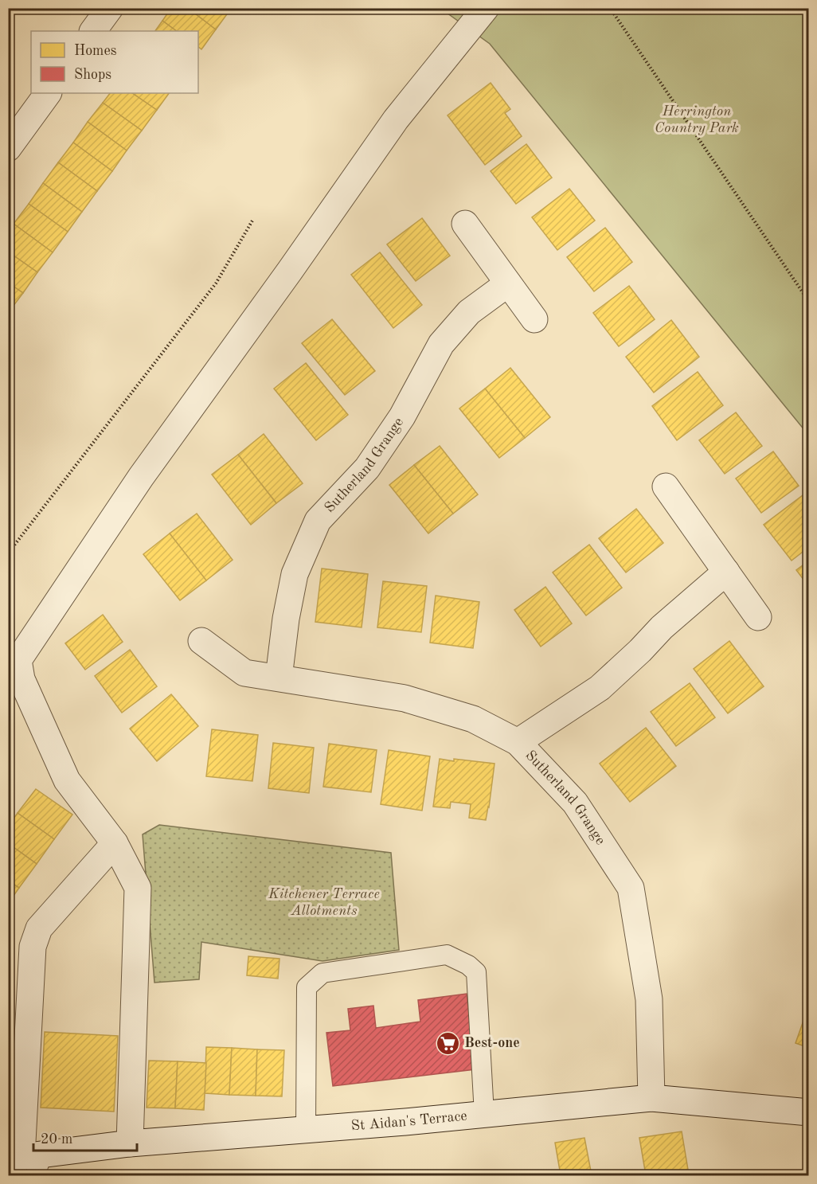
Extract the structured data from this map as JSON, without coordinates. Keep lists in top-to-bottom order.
{
  "streets": {
    "street": ["Sutherland Grange", "St Aidan's Terrace"]
  },
  "crossings": [
    ["Sutherland Grange", "St Aidan's Terrace"]
  ],
  "parks": ["Herrington Country Park", "Kitchener Terrace Allotments"],
  "places": {
    "supermarket": ["Best-one"]
  },
  "legend": ["Homes", "Shops"],
  "scale_bar": "20 m"
}
